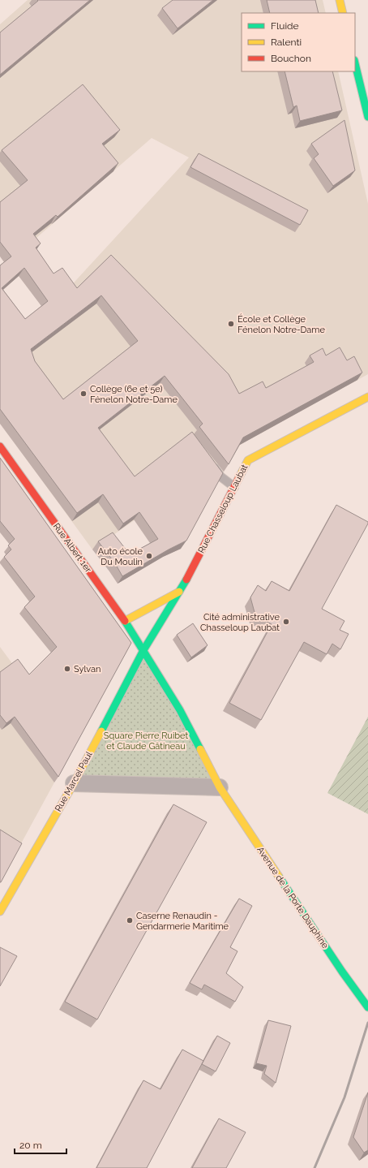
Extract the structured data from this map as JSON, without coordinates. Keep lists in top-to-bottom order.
{
  "streets": {
    "street": [
      "Rue Chasseloup Laubat",
      "Rue Albert 1er",
      "Rue Marcel Paul",
      "Avenue de la Porte Dauphine"
    ]
  },
  "crossings": [
    ["Rue Chasseloup Laubat", "Rue Albert 1er"],
    ["Rue Chasseloup Laubat", "Rue Marcel Paul"],
    ["Rue Chasseloup Laubat", "Avenue de la Porte Dauphine"],
    ["Rue Albert 1er", "Rue Marcel Paul"],
    ["Rue Albert 1er", "Avenue de la Porte Dauphine"],
    ["Rue Marcel Paul", "Avenue de la Porte Dauphine"]
  ],
  "parks": ["Square Pierre Ruibet et Claude Gâtineau"],
  "places": [
    "École et Collège Fénelon Notre-Dame",
    "Collège (6e et 5e) Fénelon Notre-Dame",
    "Auto école Du Moulin",
    "Cité administrative Chasseloup Laubat",
    "Sylvan",
    "Caserne Renaudin - Gendarmerie Maritime"
  ],
  "legend": ["Fluide", "Ralenti", "Bouchon"],
  "scale_bar": "20 m"
}
